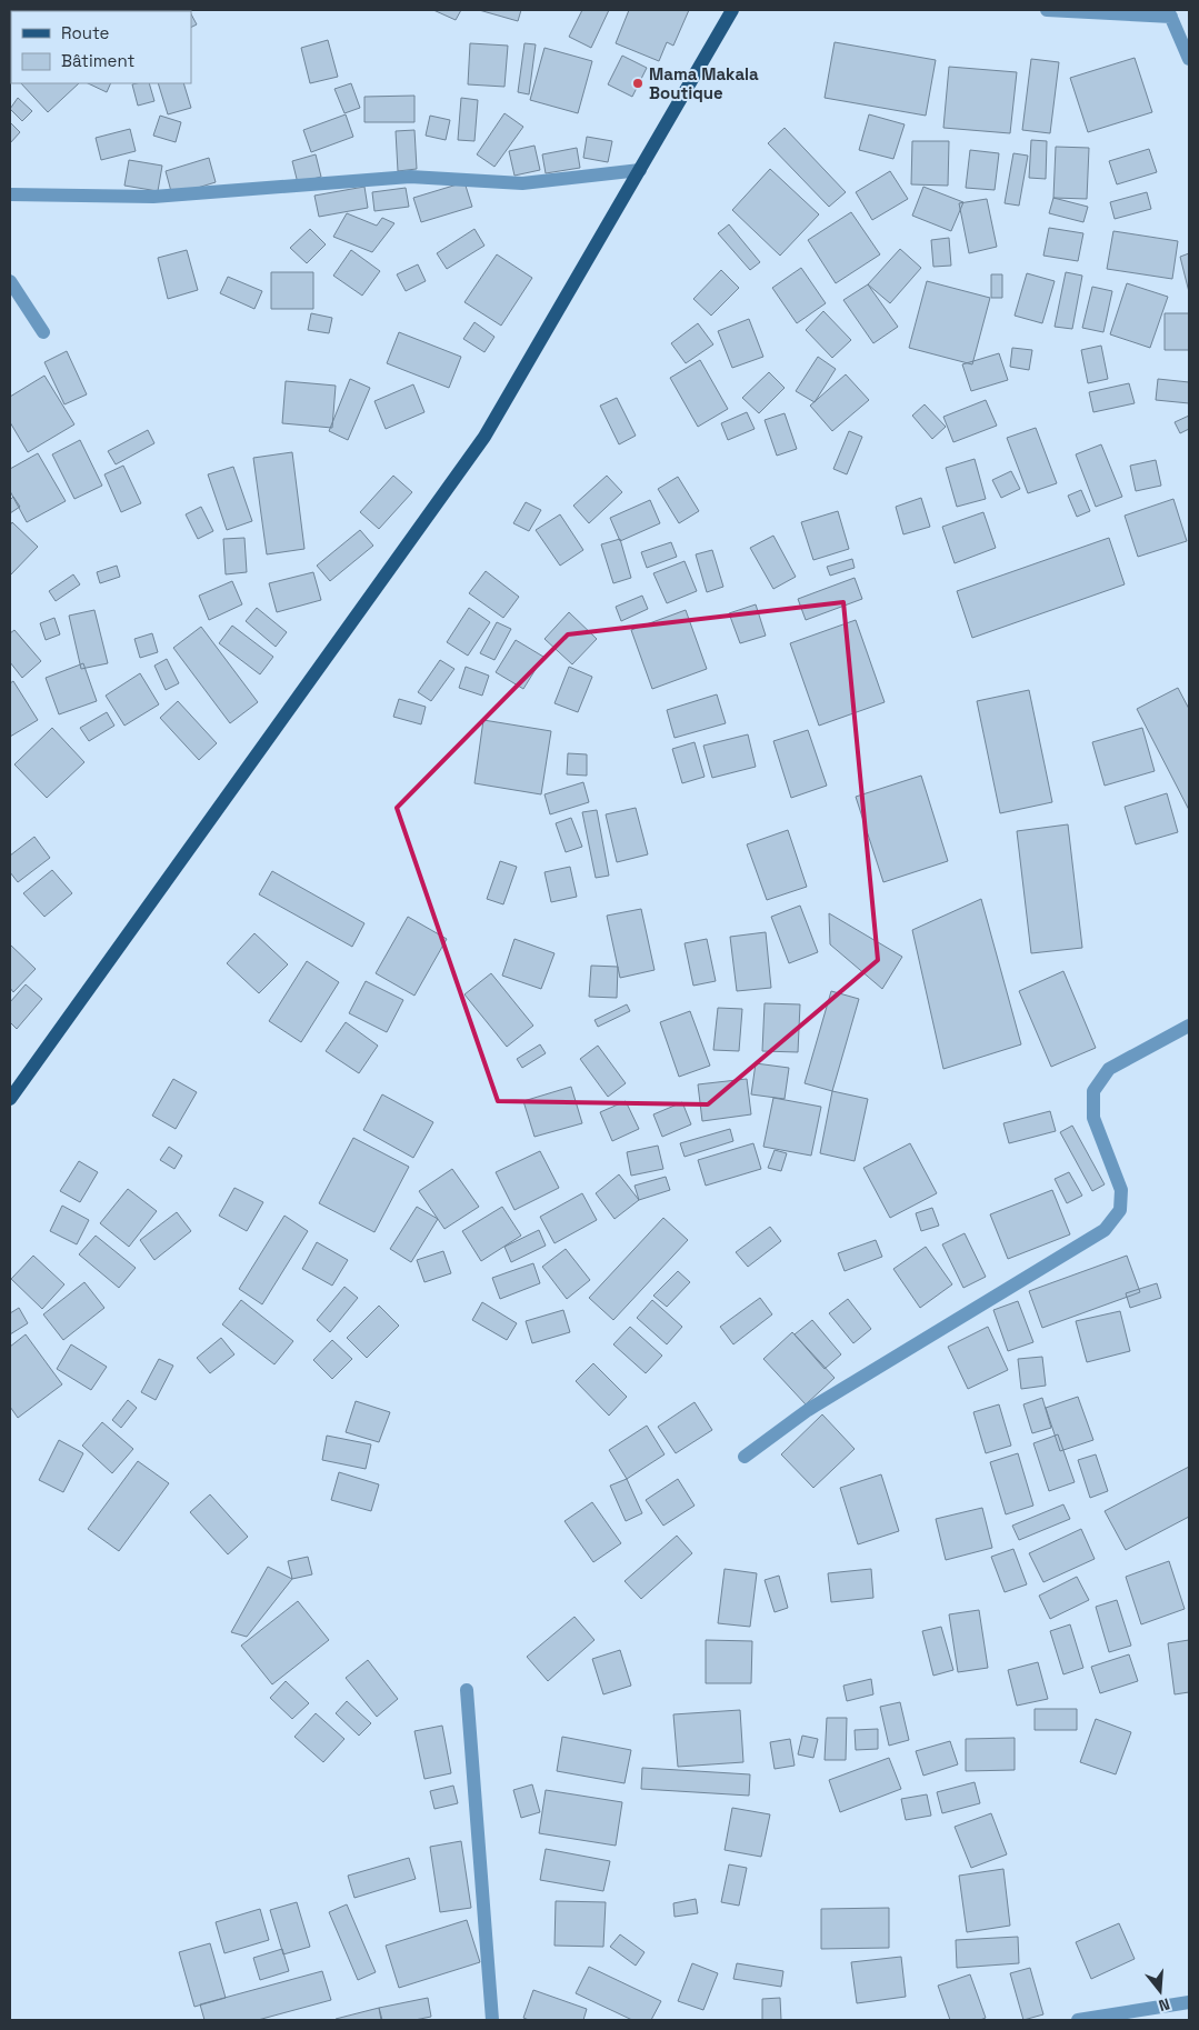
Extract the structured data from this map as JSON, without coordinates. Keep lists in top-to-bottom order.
{
  "places": ["Mama Makala Boutique"],
  "legend": ["Route", "Bâtiment"],
  "north": "bottom"
}
